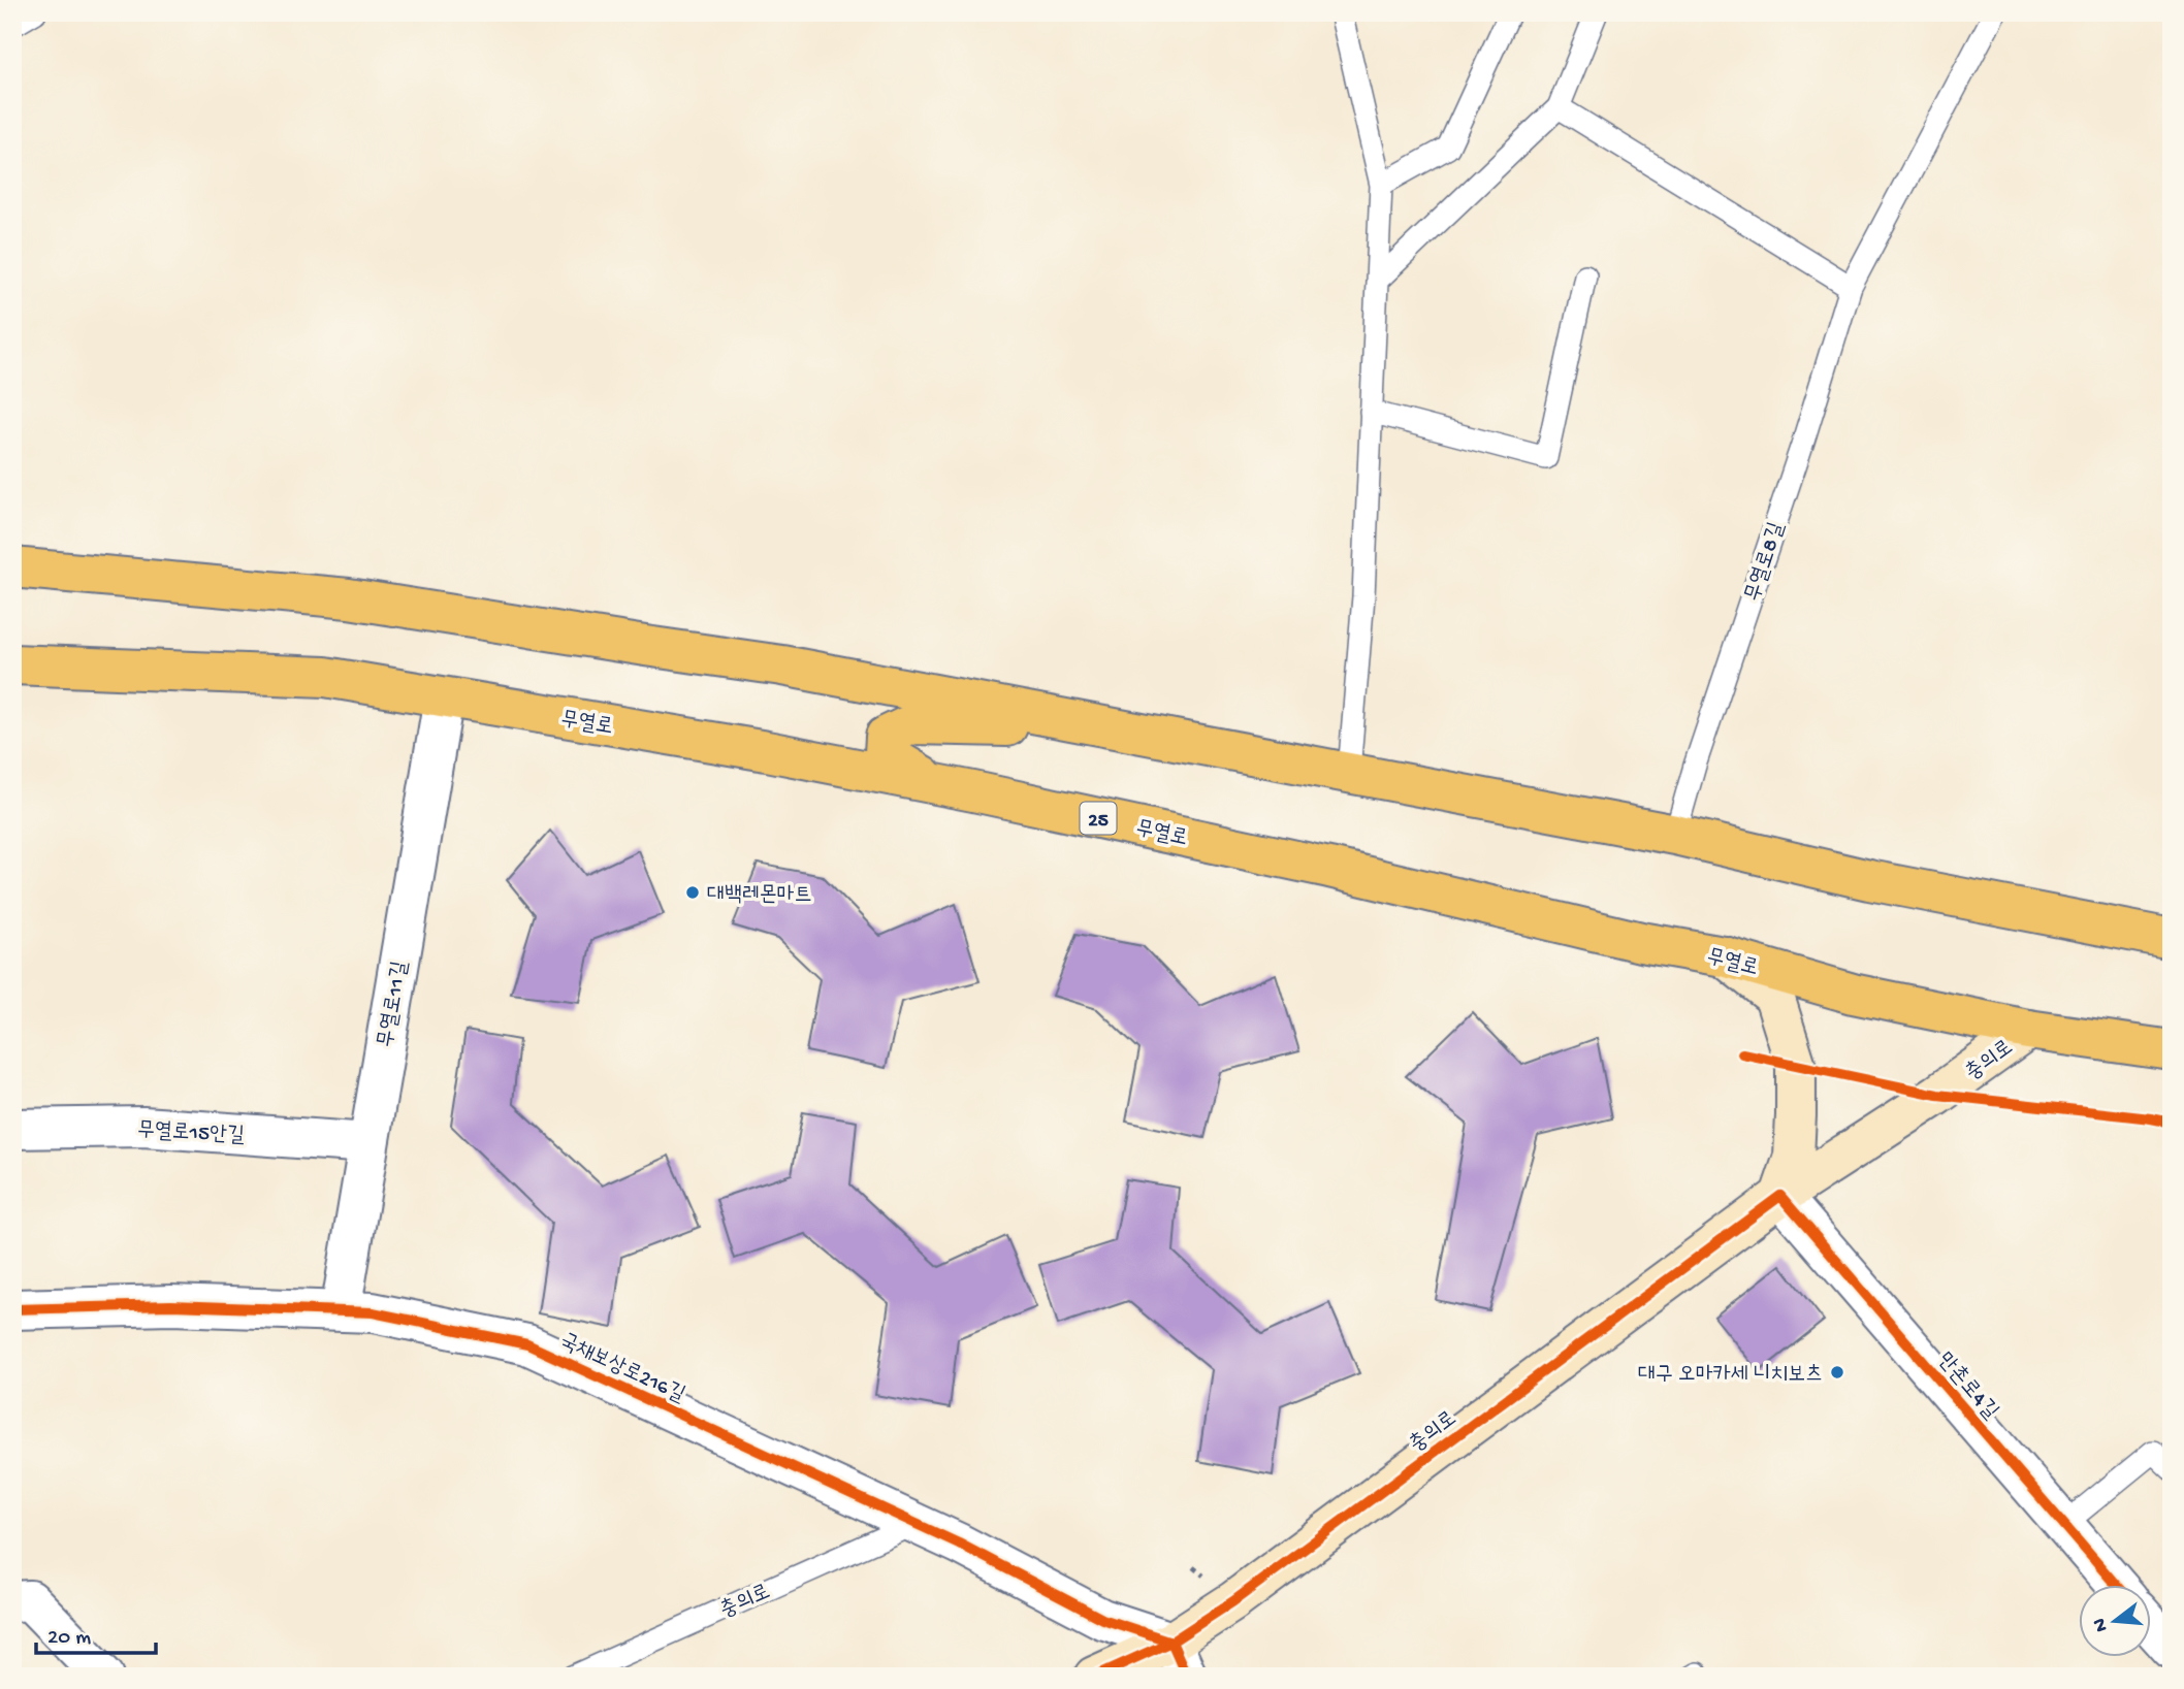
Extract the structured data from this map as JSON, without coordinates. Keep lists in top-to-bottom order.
{
  "streets": {
    "main road": ["무열로", "25"],
    "street": [
      "무열로11길",
      "충의로",
      "무열로15안길",
      "국채보상로216길",
      "만촌로4길"
    ],
    "lane": ["무열로8길"]
  },
  "crossings": [
    ["무열로", "무열로11길"],
    ["무열로", "충의로"],
    ["무열로11길", "무열로15안길"],
    ["무열로11길", "국채보상로216길"],
    ["충의로", "국채보상로216길"],
    ["충의로", "만촌로4길"]
  ],
  "places": ["대백레몬마트", "대구 오마카세 니치보츠"],
  "scale_bar": "20 m",
  "north": "left"
}
